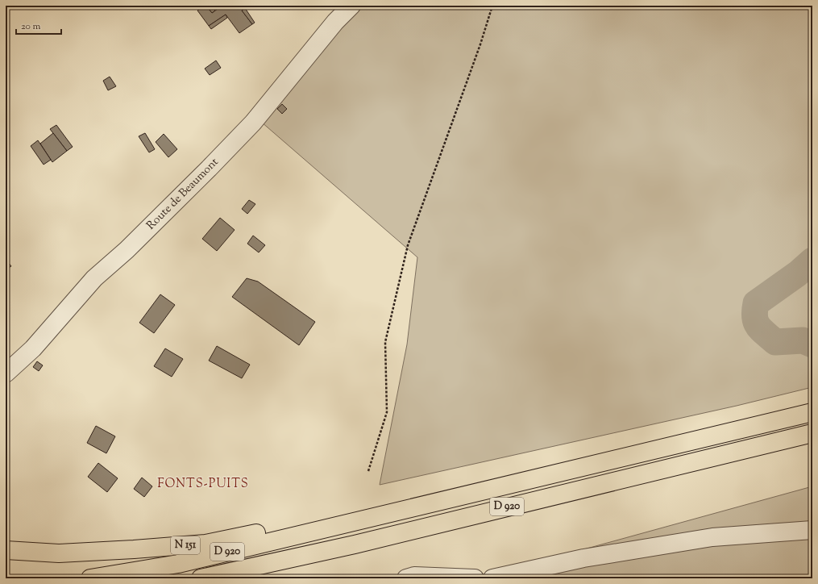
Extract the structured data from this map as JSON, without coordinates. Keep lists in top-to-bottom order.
{
  "streets": {
    "highway": ["D 920", "N 151"],
    "street": ["Route de Beaumont"]
  },
  "crossings": [
    ["D 920", "N 151"]
  ],
  "districts": ["FONTS-PUITS"],
  "scale_bar": "20 m"
}
